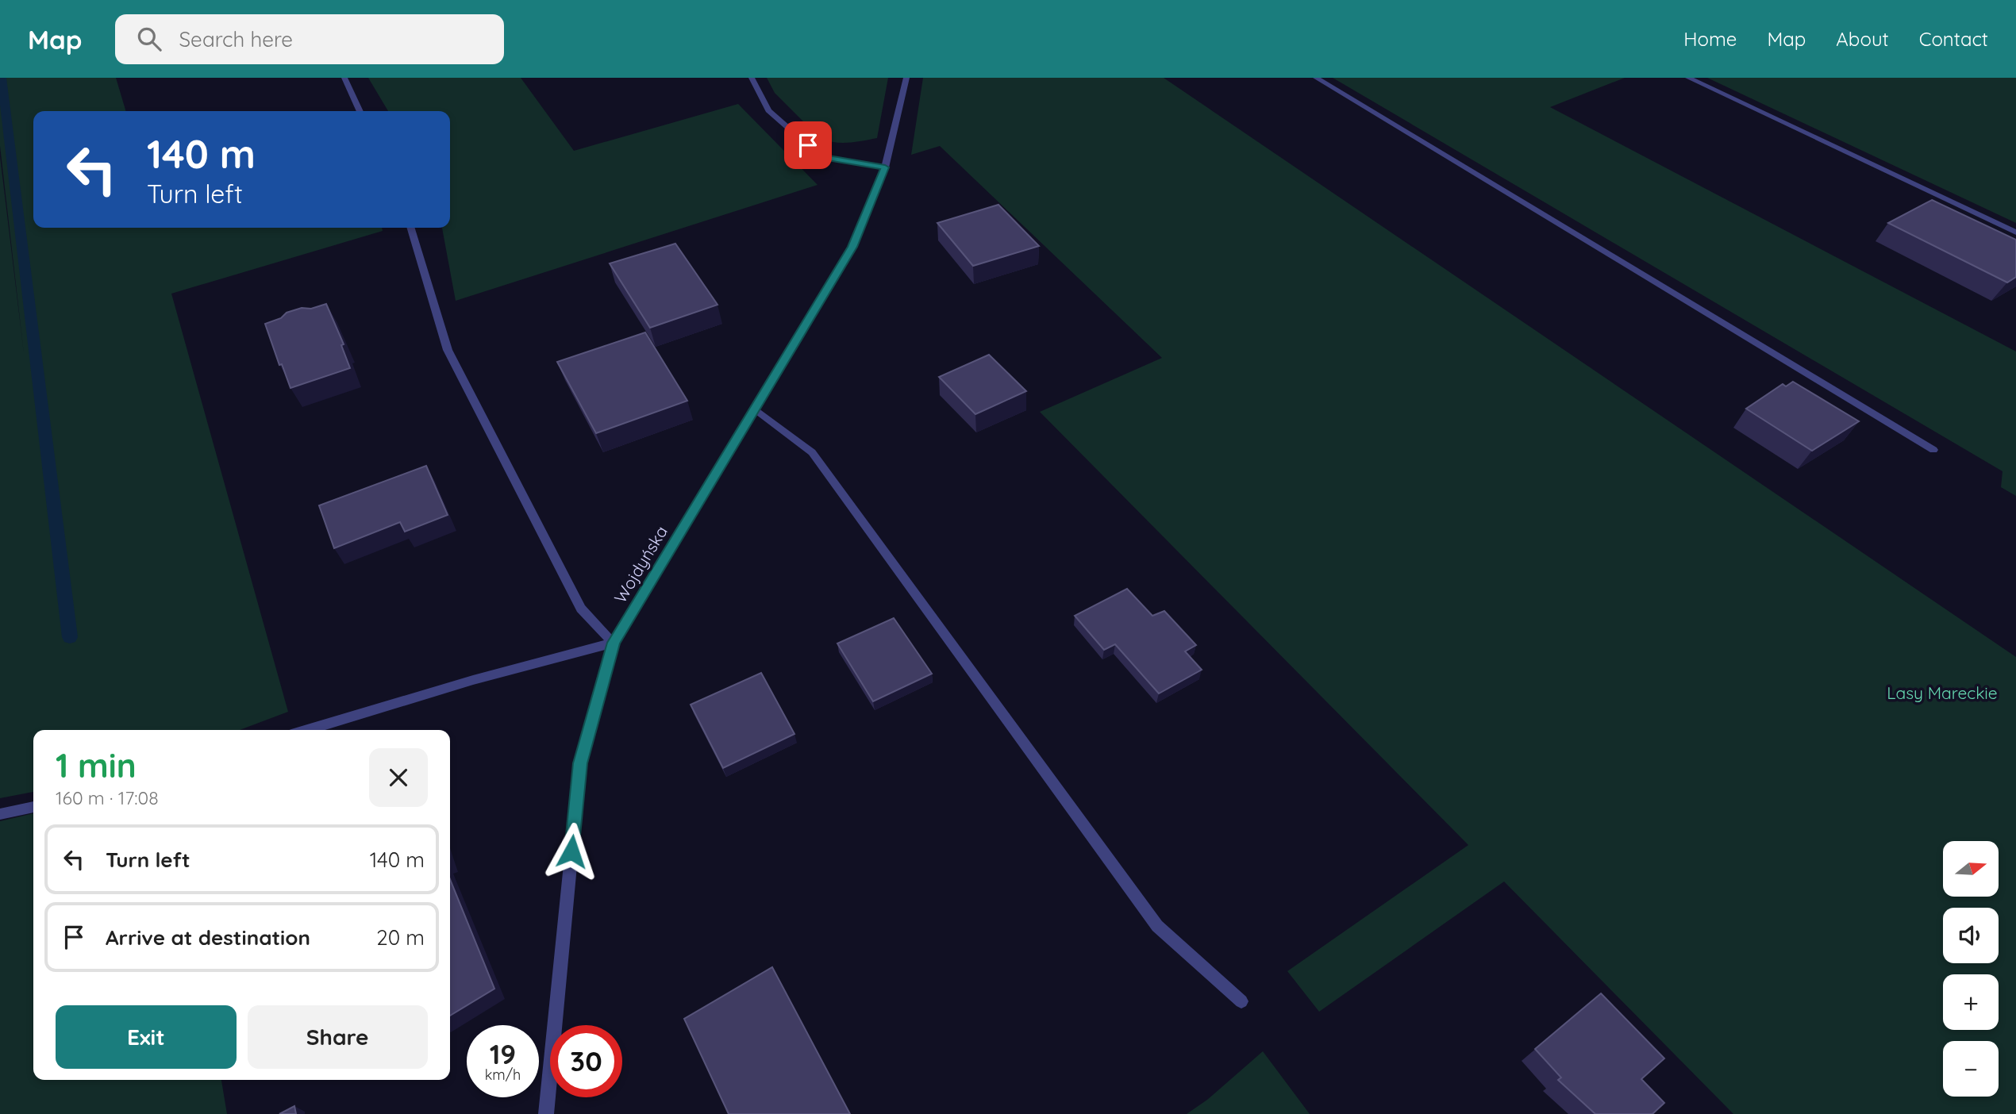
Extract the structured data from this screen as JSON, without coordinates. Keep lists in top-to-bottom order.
{
  "streets": {
    "street": ["Wojdyńska"]
  },
  "parks": ["Lasy Mareckie"],
  "north": "right",
  "page": {
    "header": "Map",
    "search": "Search here",
    "nav": [
      "Home",
      "Map",
      "About",
      "Contact"
    ],
    "turn": ["140 m", "Turn left"],
    "heading": ["1 min", "160 m · 17:08"],
    "list": [
      {
        "name": "Turn left",
        "value": "140 m"
      },
      {
        "name": "Arrive at destination",
        "value": "20 m"
      }
    ],
    "map_buttons": ["+", "−"],
    "buttons": ["Exit", "Share"],
    "speed": "19 km/h",
    "limit": "30"
  }
}
